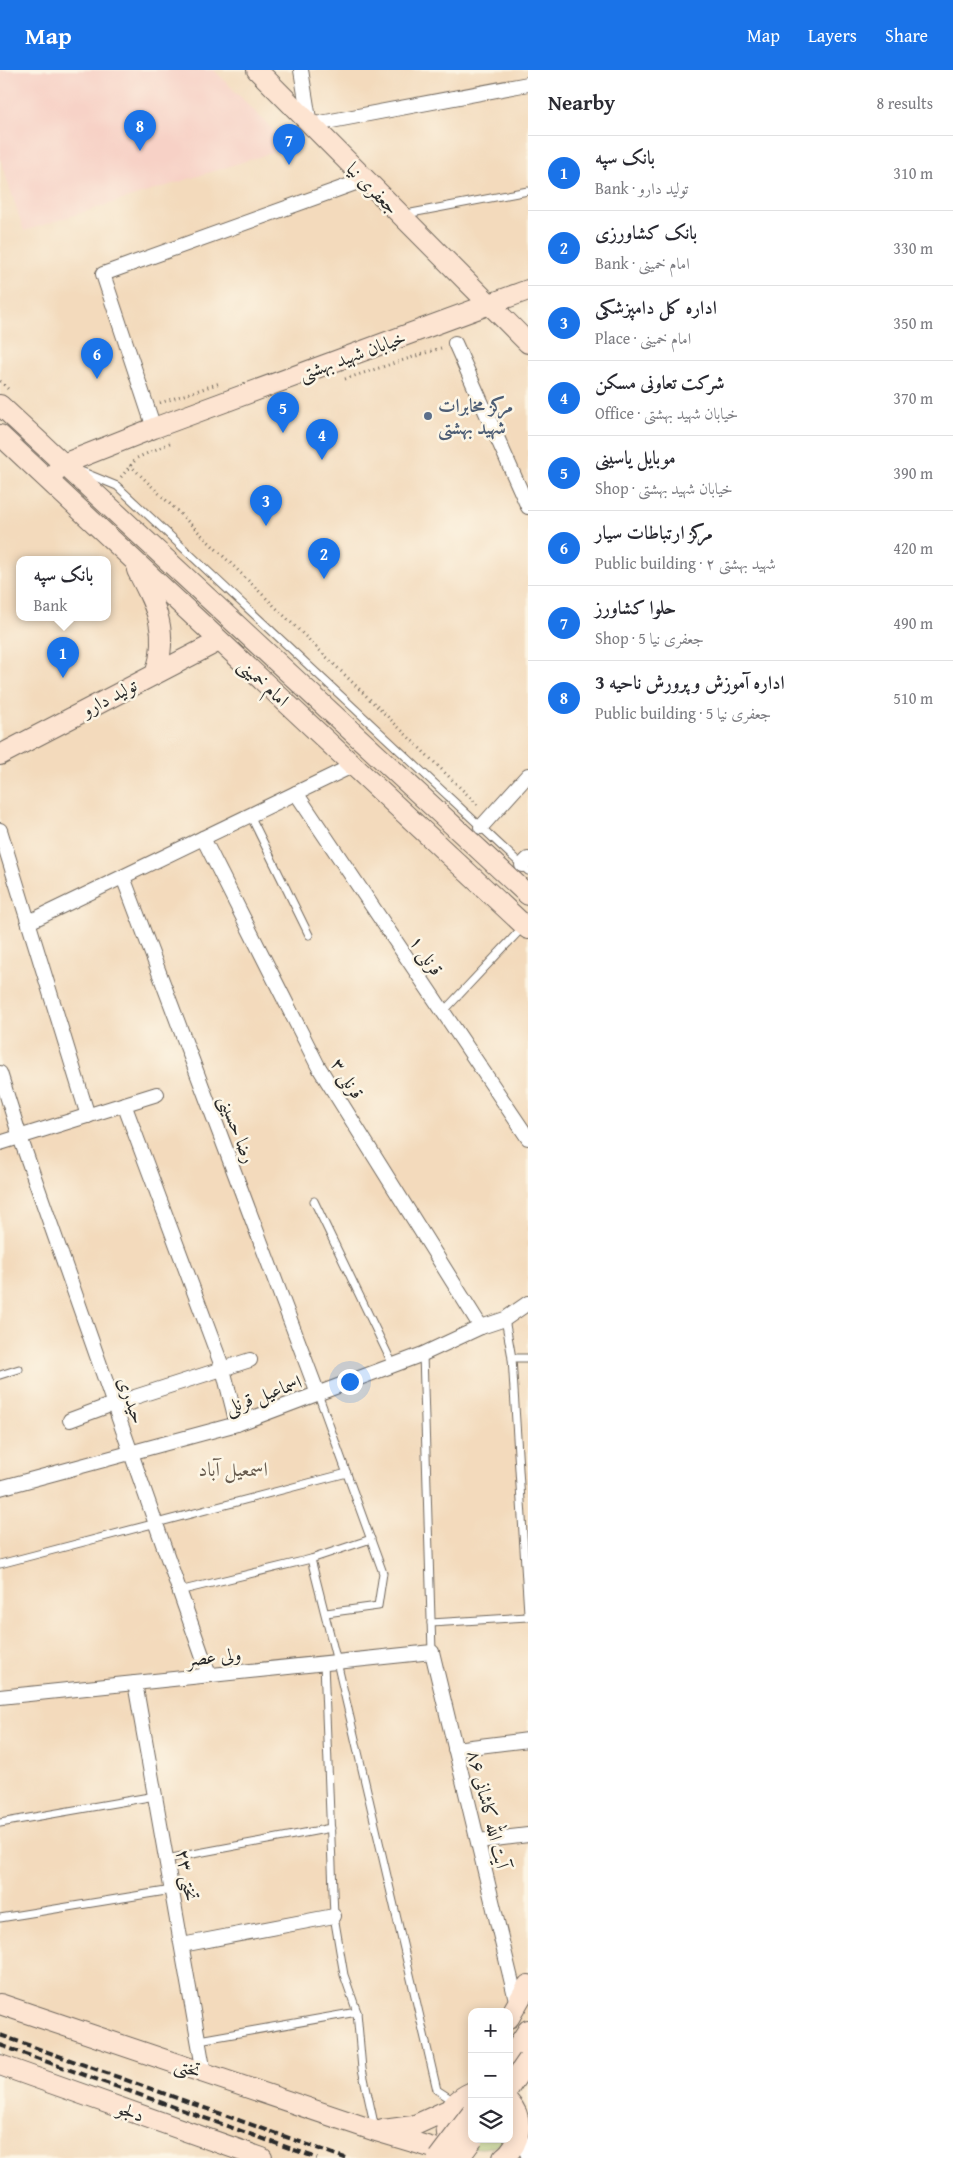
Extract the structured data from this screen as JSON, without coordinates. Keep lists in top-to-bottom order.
{
  "streets": {
    "street": [
      "جعفری نیا",
      "خیابان شهید بهشتی",
      "امام خمینی",
      "تولید دارو",
      "قرنلی ۱",
      "قرنلی ۳",
      "رضا حسینی",
      "اسماعیل قرنلی",
      "حیدری",
      "ولی عصر",
      "آیت الله کاشانی ۸۶",
      "تختی ۲۳",
      "تختی",
      "دلجو"
    ]
  },
  "crossings": [
    ["جعفری نیا", "خیابان شهید بهشتی"],
    ["خیابان شهید بهشتی", "امام خمینی"],
    ["امام خمینی", "تولید دارو"],
    ["قرنلی ۳", "اسماعیل قرنلی"],
    ["رضا حسینی", "اسماعیل قرنلی"],
    ["اسماعیل قرنلی", "حیدری"],
    ["حیدری", "ولی عصر"],
    ["ولی عصر", "آیت الله کاشانی ۸۶"],
    ["ولی عصر", "تختی ۲۳"],
    ["تختی ۲۳", "تختی"]
  ],
  "districts": ["اسمعیل آباد"],
  "places": ["مرکز مخابرات شهید بهشتی"],
  "page": {
    "header": "Map",
    "nav": ["Map", "Layers", "Share"],
    "heading": ["Nearby", "8 results"],
    "pins": [
      "8",
      "7",
      "6",
      "5",
      "4",
      "3",
      "2",
      "1"
    ],
    "list": [
      {
        "mark": "1",
        "name": "بانک سپه",
        "note": "Bank · تولید دارو",
        "value": "310 m"
      },
      {
        "mark": "2",
        "name": "بانک کشاورزی",
        "note": "Bank · امام خمینی",
        "value": "330 m"
      },
      {
        "mark": "3",
        "name": "اداره کل دامپزشکی",
        "note": "Place · امام خمینی",
        "value": "350 m"
      },
      {
        "mark": "4",
        "name": "شرکت تعاونی مسکن",
        "note": "Office · خیابان شهید بهشتی",
        "value": "370 m"
      },
      {
        "mark": "5",
        "name": "موبایل یاسینی",
        "note": "Shop · خیابان شهید بهشتی",
        "value": "390 m"
      },
      {
        "mark": "6",
        "name": "مرکز ارتباطات سیار",
        "note": "Public building · شهید بهشتی ۲",
        "value": "420 m"
      },
      {
        "mark": "7",
        "name": "حلوا کشاورز",
        "note": "Shop · جعفری نیا 5",
        "value": "490 m"
      },
      {
        "mark": "8",
        "name": "اداره آموزش و پرورش ناحیه 3",
        "note": "Public building · جعفری نیا 5",
        "value": "510 m"
      }
    ],
    "popup": ["بانک سپه", "Bank"],
    "map_buttons": ["+", "−"]
  }
}
